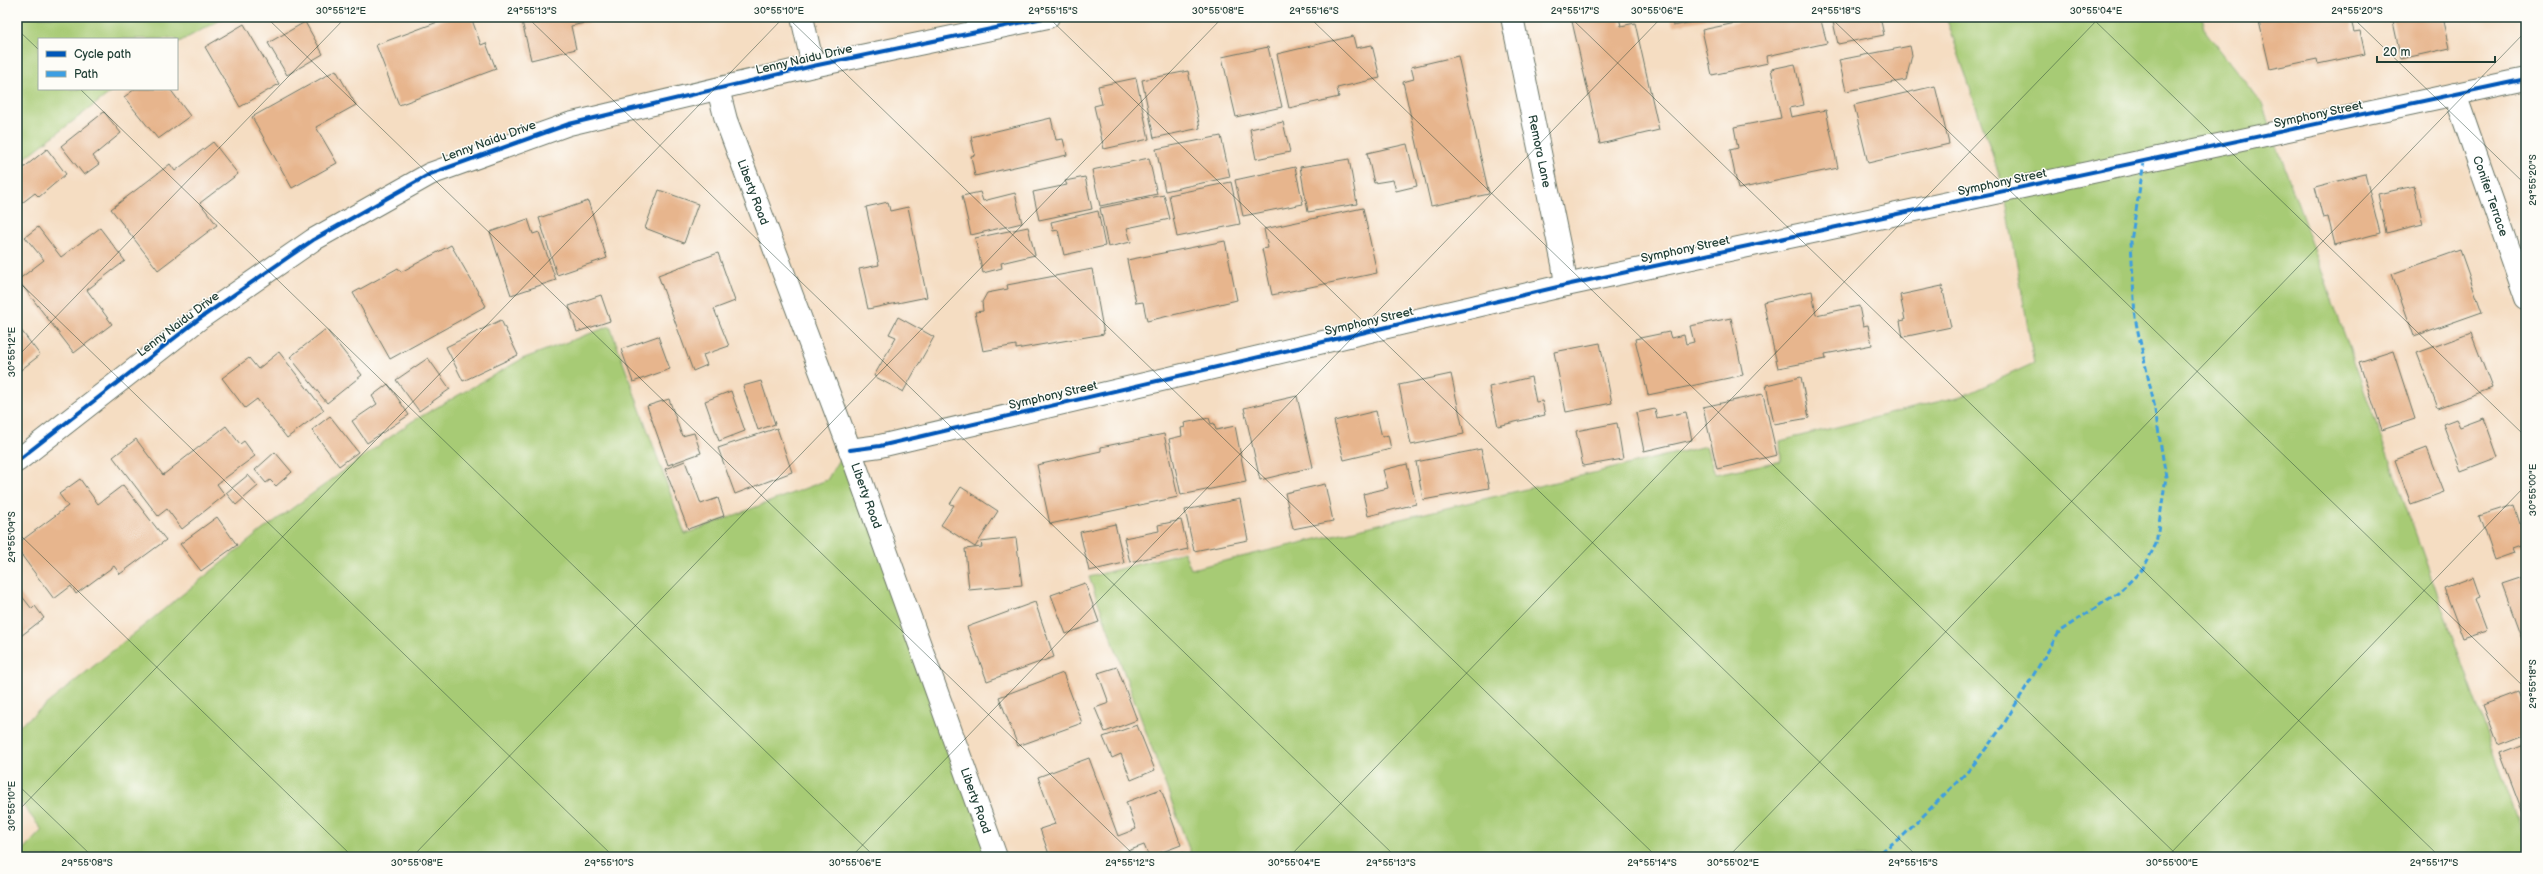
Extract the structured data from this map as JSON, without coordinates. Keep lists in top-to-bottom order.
{
  "streets": {
    "street": [
      "Lenny Naidu Drive",
      "Symphony Street",
      "Remora Lane",
      "Liberty Road",
      "Conifer Terrace"
    ]
  },
  "crossings": [
    ["Lenny Naidu Drive", "Liberty Road"],
    ["Symphony Street", "Remora Lane"],
    ["Symphony Street", "Liberty Road"],
    ["Symphony Street", "Conifer Terrace"]
  ],
  "legend": ["Cycle path", "Path"],
  "scale_bar": "20 m",
  "coordinates": [
    "30°55'12\"E",
    "29°55'13\"S",
    "30°55'10\"E",
    "29°55'15\"S",
    "30°55'08\"E",
    "29°55'16\"S",
    "29°55'17\"S",
    "30°55'06\"E",
    "29°55'18\"S",
    "30°55'04\"E",
    "29°55'20\"S",
    "30°55'00\"E",
    "29°55'09\"S",
    "29°55'08\"S",
    "29°55'10\"S",
    "29°55'12\"S",
    "29°55'14\"S",
    "30°55'02\"E"
  ]
}
